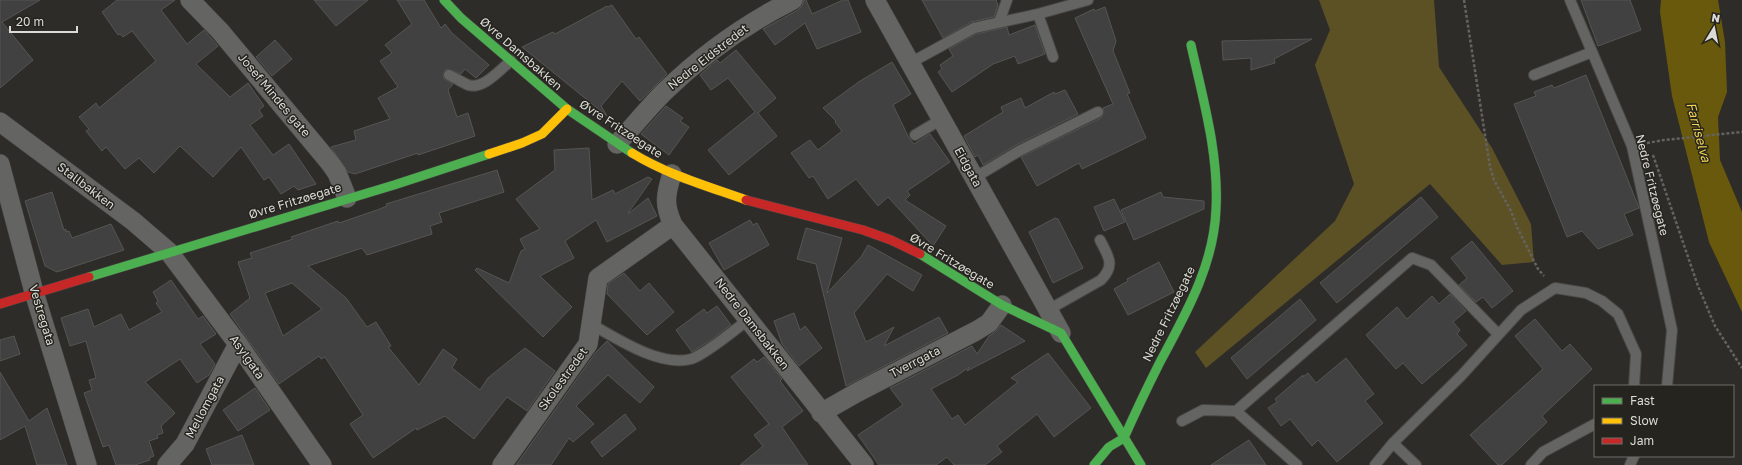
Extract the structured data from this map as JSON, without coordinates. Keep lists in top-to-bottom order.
{
  "streets": {
    "street": [
      "Øvre Damsbakken",
      "Nedre Eidstredet",
      "Josef Mindes gate",
      "Øvre Fritzøegate",
      "Eidgata",
      "Nedre Fritzøegate",
      "Stallbakken",
      "Vestregata",
      "Nedre Damsbakken",
      "Asylgata",
      "Tverrgata",
      "Skolestredet",
      "Mellomgata"
    ]
  },
  "crossings": [
    ["Øvre Damsbakken", "Øvre Fritzøegate"],
    ["Nedre Eidstredet", "Øvre Fritzøegate"],
    ["Josef Mindes gate", "Øvre Fritzøegate"],
    ["Øvre Fritzøegate", "Eidgata"],
    ["Øvre Fritzøegate", "Stallbakken"],
    ["Øvre Fritzøegate", "Vestregata"],
    ["Øvre Fritzøegate", "Nedre Damsbakken"],
    ["Øvre Fritzøegate", "Asylgata"],
    ["Øvre Fritzøegate", "Tverrgata"],
    ["Stallbakken", "Asylgata"],
    ["Nedre Damsbakken", "Tverrgata"],
    ["Nedre Damsbakken", "Skolestredet"],
    ["Asylgata", "Mellomgata"]
  ],
  "water": ["Farriselva"],
  "legend": ["Fast", "Slow", "Jam"],
  "scale_bar": "20 m",
  "north": "top"
}
